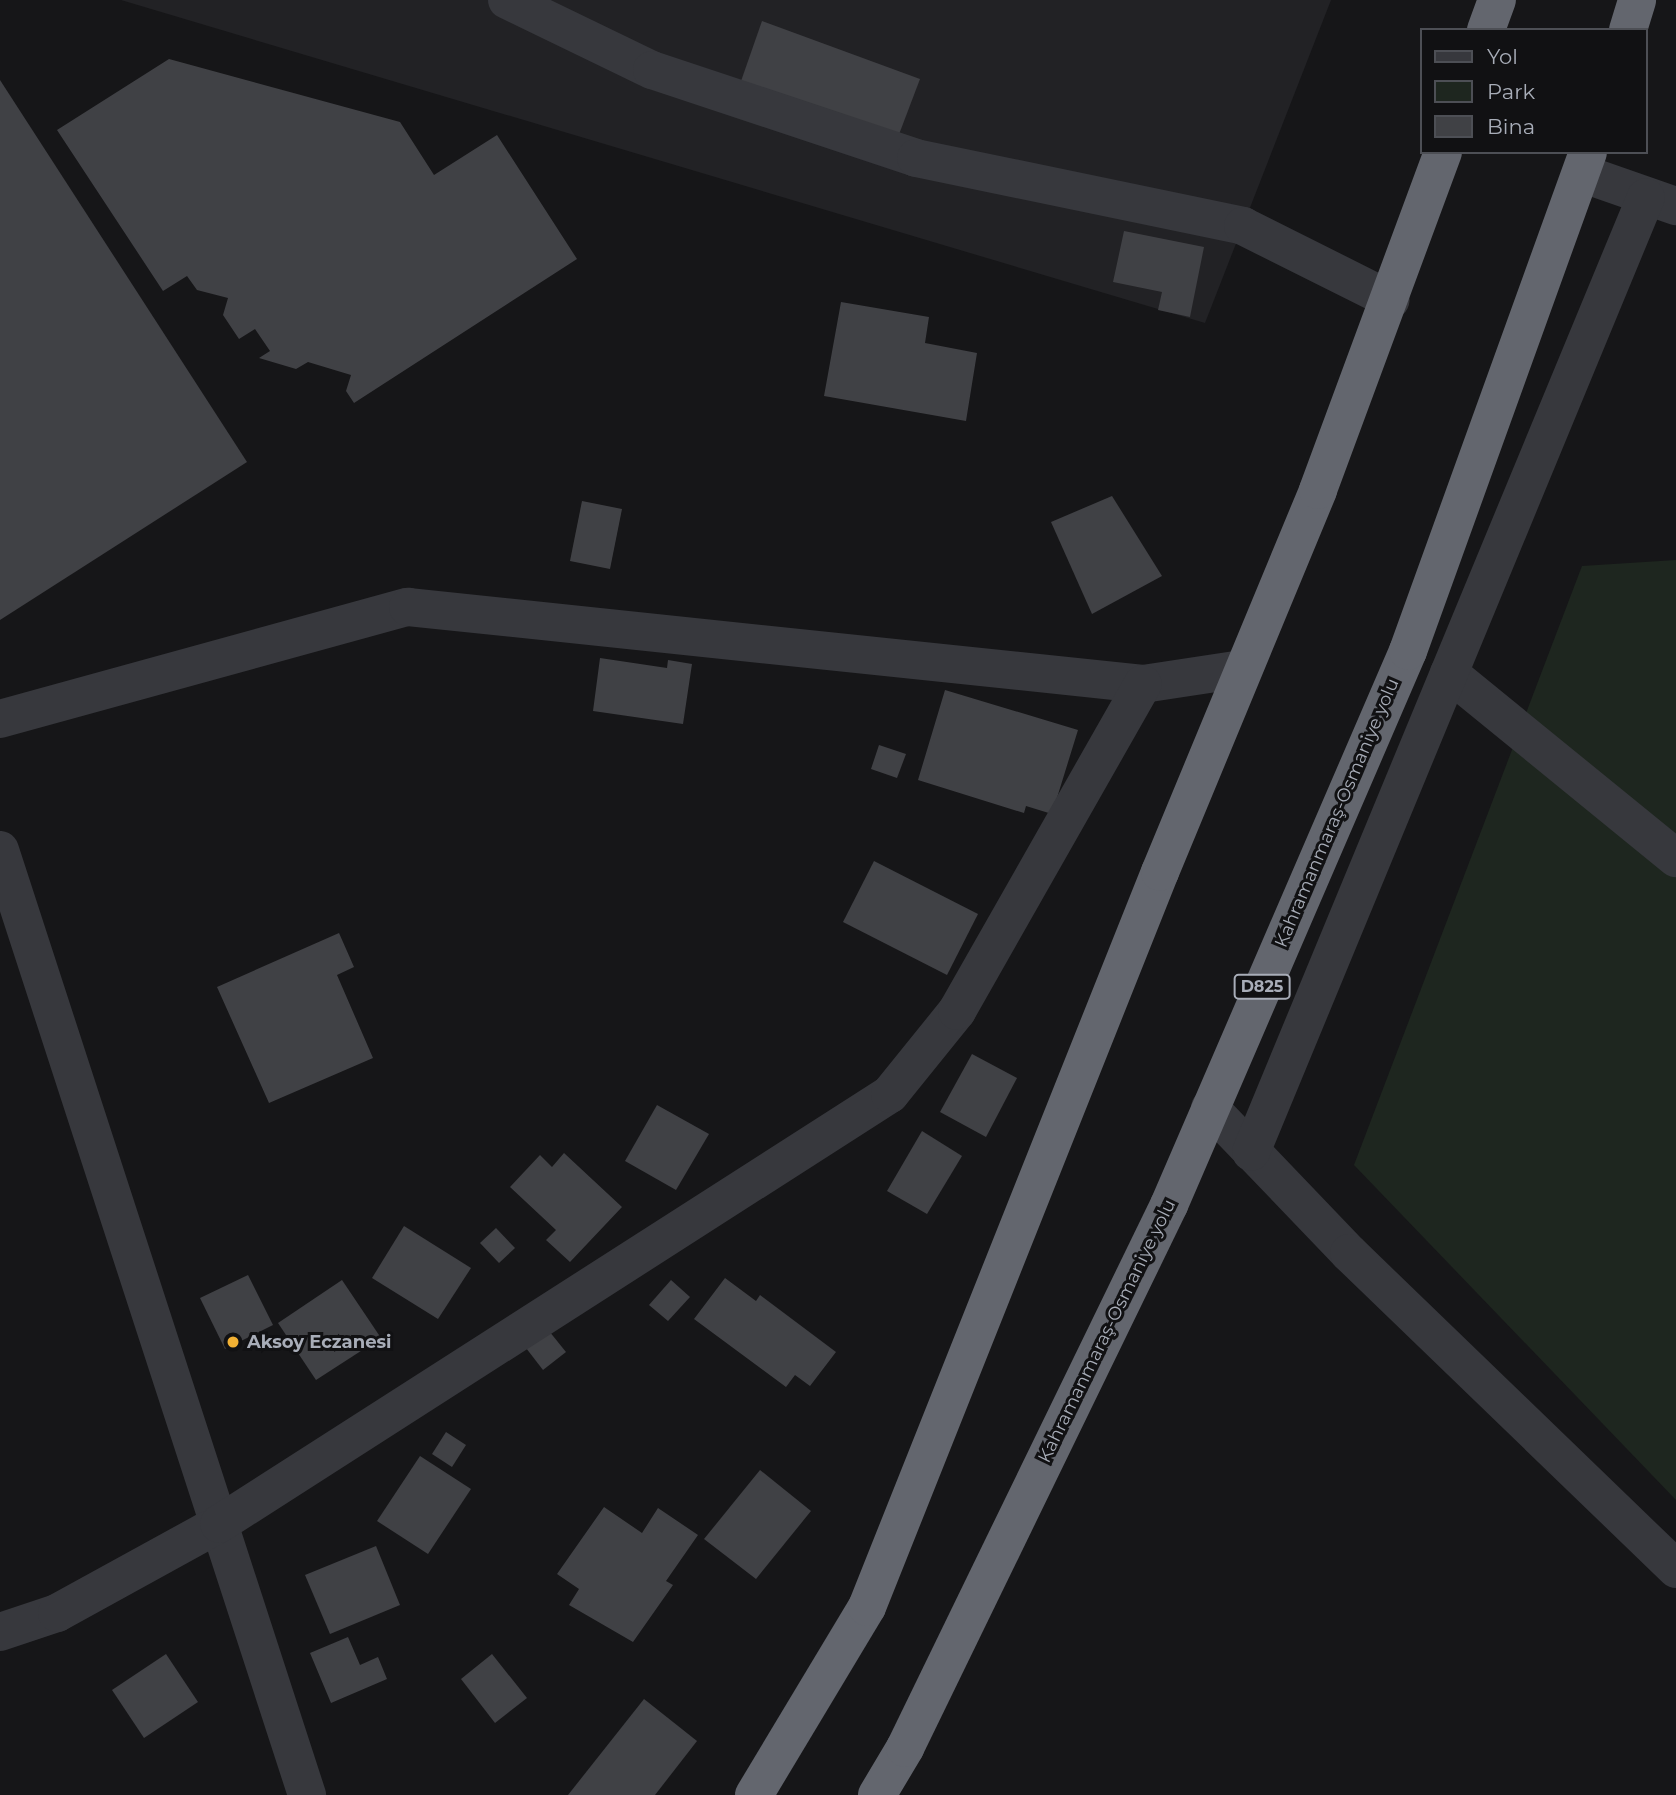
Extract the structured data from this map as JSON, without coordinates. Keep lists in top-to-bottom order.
{
  "streets": {
    "highway": ["Kahramanmaraş-Osmaniye yolu", "D825"]
  },
  "places": ["Aksoy Eczanesi"],
  "legend": ["Yol", "Park", "Bina"]
}
